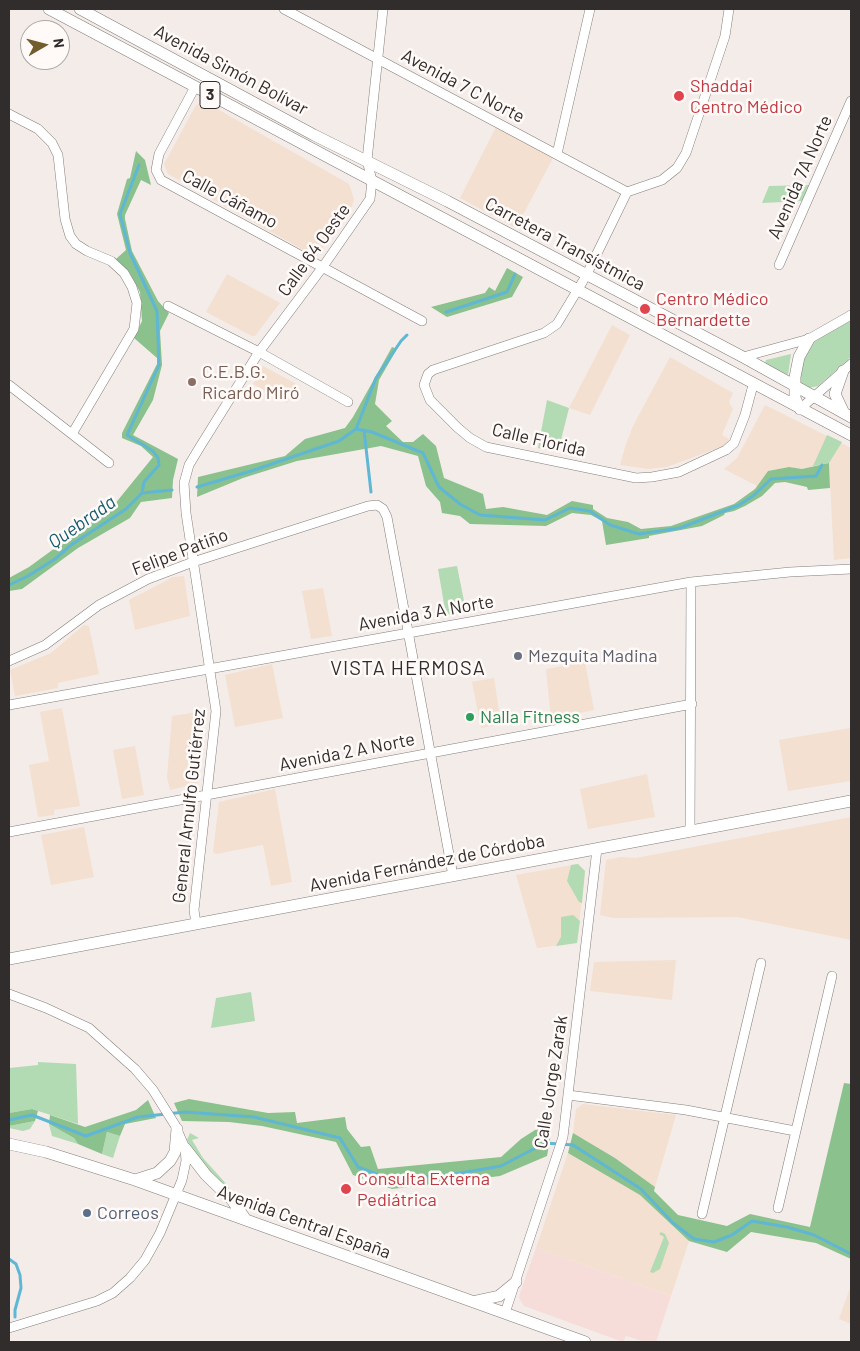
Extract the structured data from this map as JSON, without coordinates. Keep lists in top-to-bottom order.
{
  "streets": {
    "main road": [
      "Avenida Simón Bolívar",
      "3",
      "Carretera Transístmica",
      "Avenida Fernández de Córdoba",
      "Avenida Central España"
    ],
    "street": [
      "Avenida 7 C Norte",
      "Avenida 7A Norte",
      "Calle Cáñamo",
      "Calle 64 Oeste",
      "Calle Florida",
      "Felipe Patiño",
      "Avenida 3 A Norte",
      "Avenida 2 A Norte",
      "General Arnulfo Gutiérrez",
      "Calle Jorge Zarak"
    ]
  },
  "crossings": [
    ["Avenida Simón Bolívar", "Calle Cáñamo"],
    ["Avenida Simón Bolívar", "Carretera Transístmica"],
    ["Avenida Simón Bolívar", "Calle 64 Oeste"],
    ["Avenida 7 C Norte", "Calle 64 Oeste"],
    ["Calle Cáñamo", "Calle 64 Oeste"],
    ["Carretera Transístmica", "Calle 64 Oeste"],
    ["Carretera Transístmica", "Calle Florida"],
    ["Calle 64 Oeste", "General Arnulfo Gutiérrez"],
    ["Felipe Patiño", "Avenida 3 A Norte"],
    ["Felipe Patiño", "General Arnulfo Gutiérrez"],
    ["Avenida 3 A Norte", "General Arnulfo Gutiérrez"],
    ["Avenida 2 A Norte", "General Arnulfo Gutiérrez"],
    ["General Arnulfo Gutiérrez", "Avenida Fernández de Córdoba"],
    ["Avenida Fernández de Córdoba", "Calle Jorge Zarak"],
    ["Calle Jorge Zarak", "Avenida Central España"]
  ],
  "districts": ["VISTA HERMOSA"],
  "water": ["Quebrada"],
  "places": [
    "Shaddai Centro Médico",
    "Centro Médico Bernardette",
    "C.E.B.G. Ricardo Miró",
    "Mezquita Madina",
    "Nalla Fitness",
    "Consulta Externa Pediátrica",
    "Correos"
  ],
  "north": "right"
}
